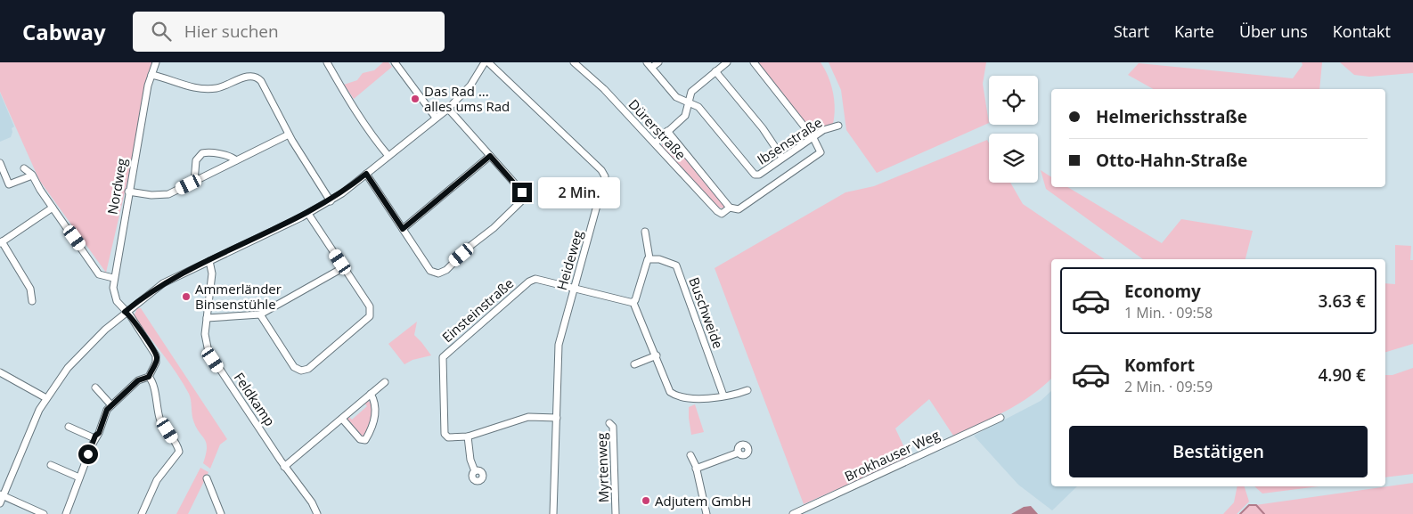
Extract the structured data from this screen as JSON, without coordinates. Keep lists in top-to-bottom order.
{
  "streets": {
    "street": [
      "Dürerstraße",
      "Ibsenstraße",
      "Nordweg",
      "Heideweg",
      "Einsteinstraße",
      "Buschweide",
      "Feldkamp",
      "Brokhauser Weg",
      "Myrtenweg"
    ]
  },
  "crossings": [
    ["Heideweg", "Einsteinstraße"]
  ],
  "places": ["Das Rad ... alles ums Rad", "Ammerländer Binsenstühle", "Adjutem GmbH"],
  "page": {
    "header": "Cabway",
    "search": "Hier suchen",
    "nav": [
      "Start",
      "Karte",
      "Über uns",
      "Kontakt"
    ],
    "banner": ["Helmerichsstraße", "Otto-Hahn-Straße"],
    "bubble": "2 Min.",
    "list": [
      {
        "name": "Economy",
        "note": "1 Min. · 09:58",
        "value": "3.63 €"
      },
      {
        "name": "Komfort",
        "note": "2 Min. · 09:59",
        "value": "4.90 €"
      }
    ],
    "buttons": "Bestätigen"
  }
}
